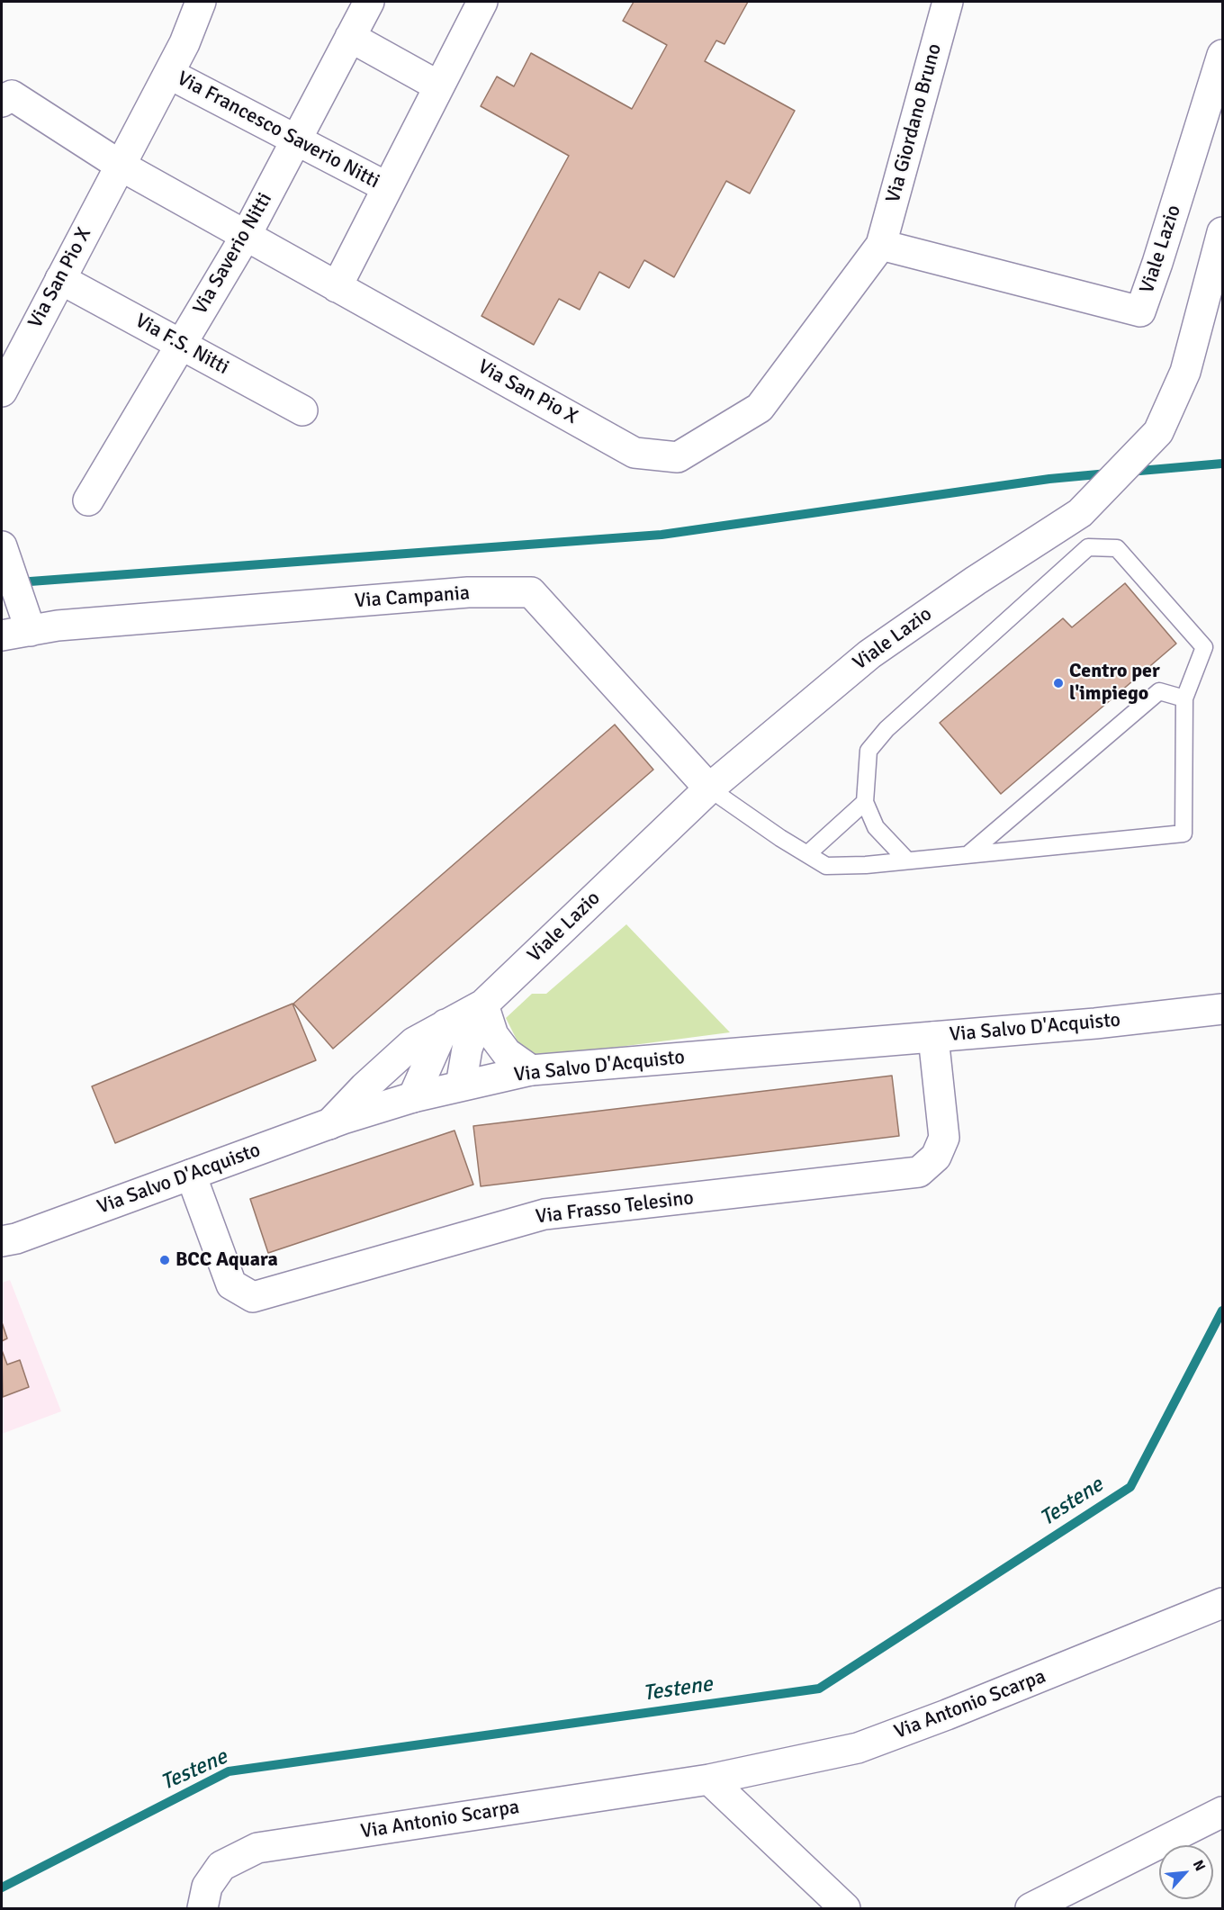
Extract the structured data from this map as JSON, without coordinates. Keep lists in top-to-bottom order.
{
  "streets": {
    "street": [
      "Via Giordano Bruno",
      "Via Francesco Saverio Nitti",
      "Viale Lazio",
      "Via Saverio Nitti",
      "Via San Pio X",
      "Via F.S. Nitti",
      "Via Campania",
      "Via Salvo D'Acquisto",
      "Via Frasso Telesino",
      "Via Antonio Scarpa"
    ]
  },
  "crossings": [
    ["Via Giordano Bruno", "Viale Lazio"],
    ["Via Giordano Bruno", "Via San Pio X"],
    ["Via Francesco Saverio Nitti", "Via Saverio Nitti"],
    ["Via Francesco Saverio Nitti", "Via San Pio X"],
    ["Viale Lazio", "Via San Pio X"],
    ["Viale Lazio", "Via Campania"],
    ["Viale Lazio", "Via Salvo D'Acquisto"],
    ["Via Saverio Nitti", "Via San Pio X"],
    ["Via Saverio Nitti", "Via F.S. Nitti"],
    ["Via San Pio X", "Via F.S. Nitti"],
    ["Via Salvo D'Acquisto", "Via Frasso Telesino"]
  ],
  "water": ["Testene"],
  "places": ["Centro per l'impiego", "BCC Aquara"],
  "north": "top right"
}
